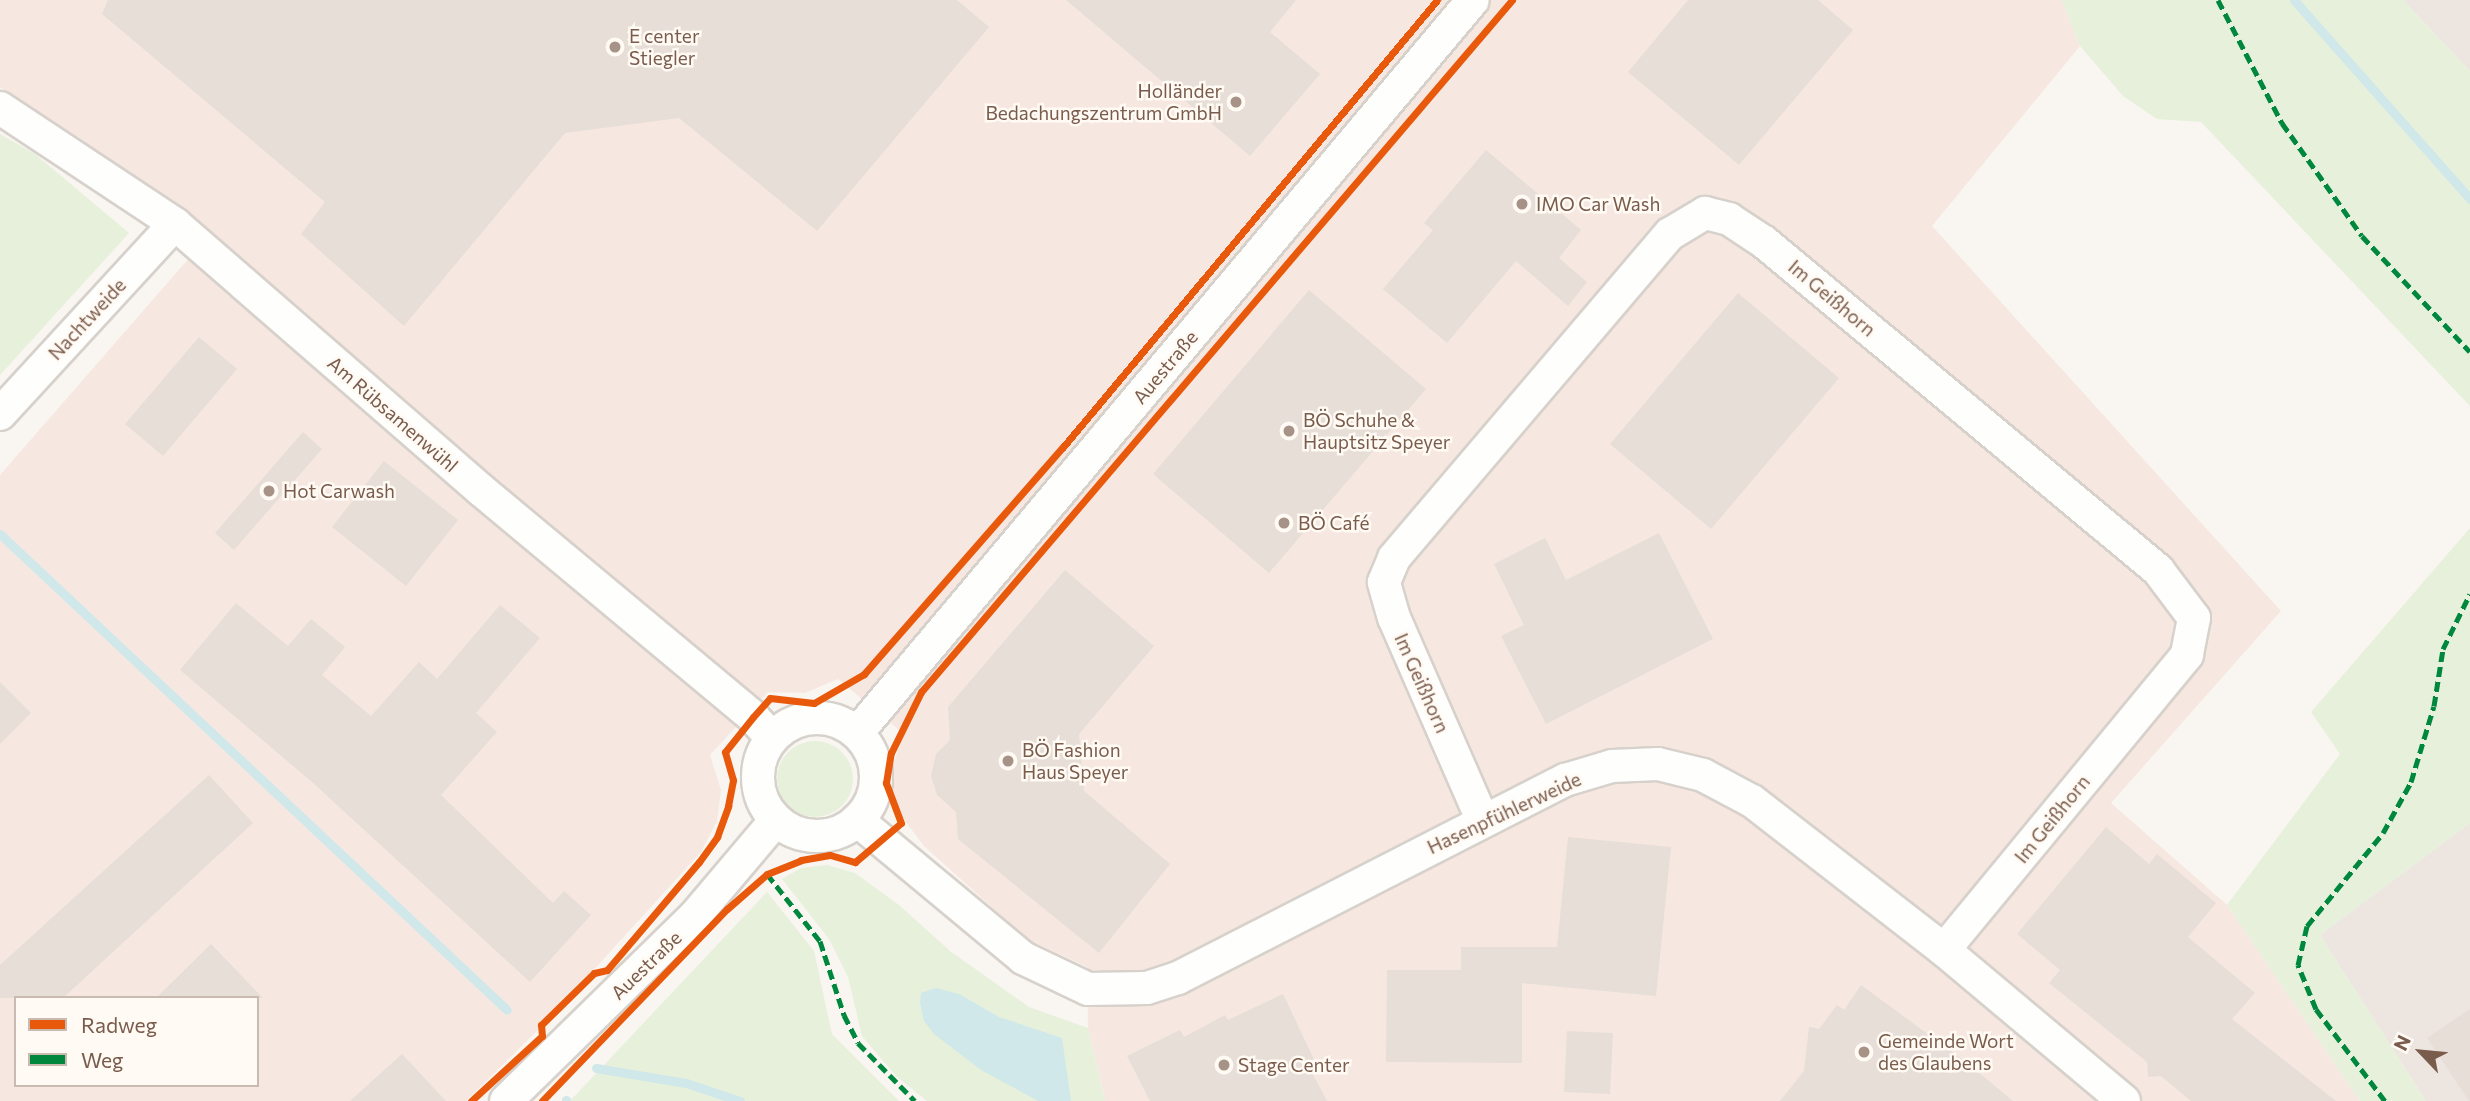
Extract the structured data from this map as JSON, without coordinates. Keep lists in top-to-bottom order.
{
  "streets": {
    "street": [
      "Im Geißhorn",
      "Nachtweide",
      "Auestraße",
      "Am Rübsamenwühl",
      "Hasenpfühlerweide"
    ]
  },
  "crossings": [
    ["Im Geißhorn", "Hasenpfühlerweide"],
    ["Nachtweide", "Am Rübsamenwühl"],
    ["Auestraße", "Am Rübsamenwühl"],
    ["Auestraße", "Hasenpfühlerweide"],
    ["Am Rübsamenwühl", "Hasenpfühlerweide"]
  ],
  "places": [
    "E center Stiegler",
    "Holländer Bedachungszentrum GmbH",
    "IMO Car Wash",
    "BÖ Schuhe & Hauptsitz Speyer",
    "Hot Carwash",
    "BÖ Café",
    "BÖ Fashion Haus Speyer",
    "Gemeinde Wort des Glaubens",
    "Stage Center"
  ],
  "legend": ["Radweg", "Weg"],
  "north": "top left"
}
